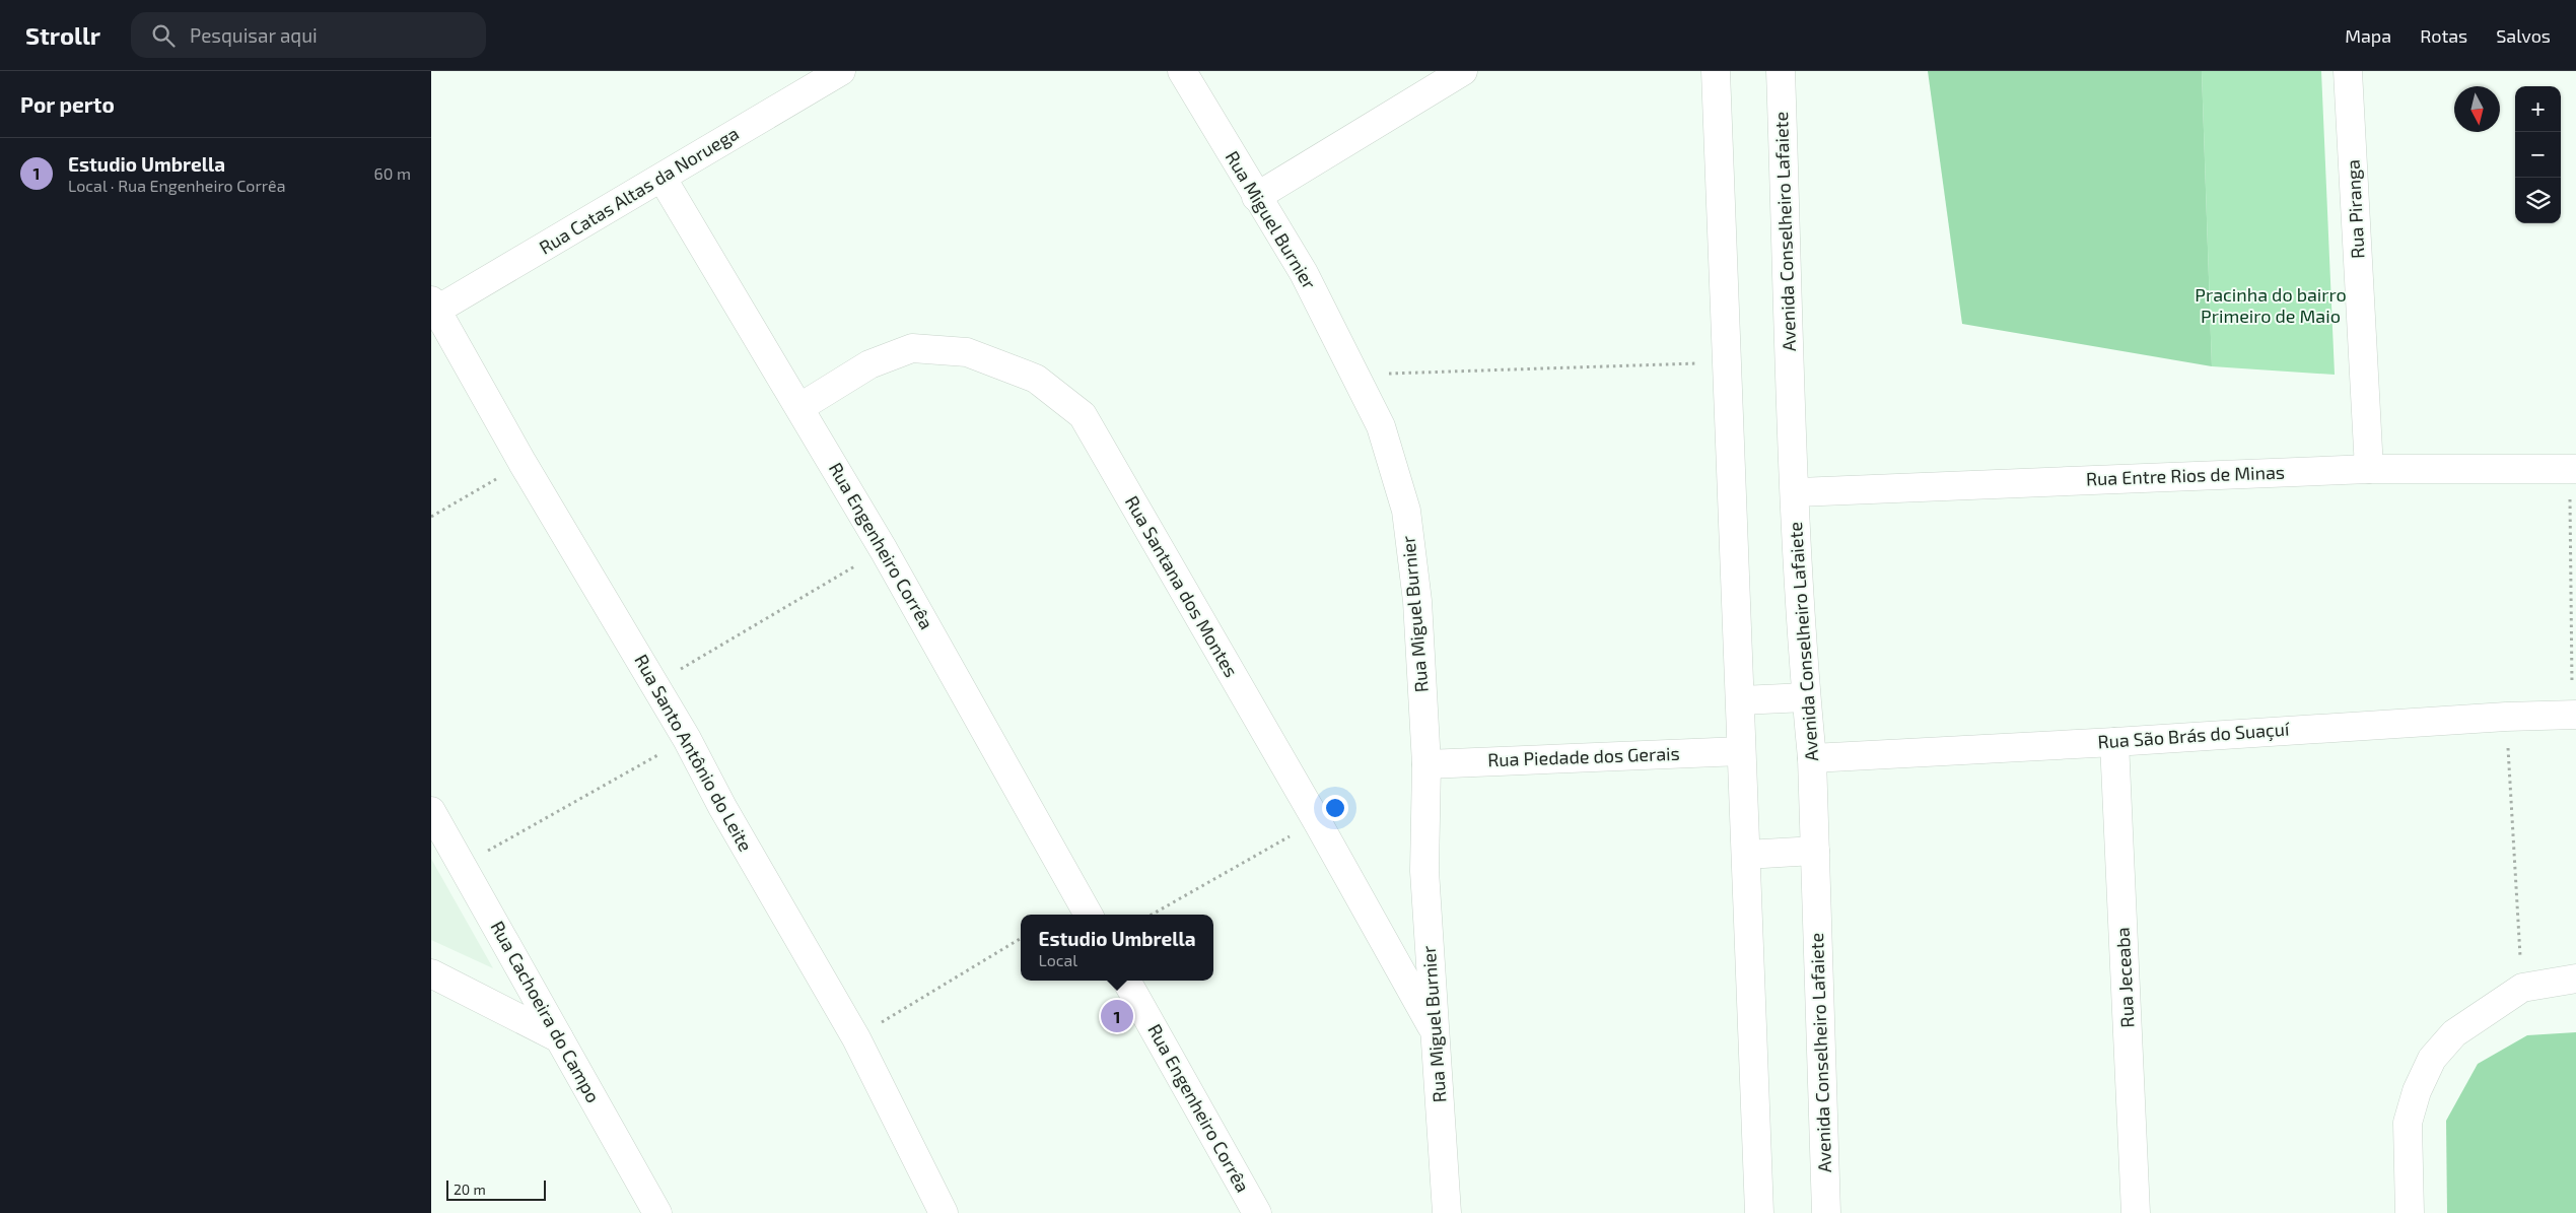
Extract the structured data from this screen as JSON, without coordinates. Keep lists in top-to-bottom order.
{
  "streets": {
    "street": [
      "Rua Catas Altas da Noruega",
      "Rua Piranga",
      "Rua Miguel Burnier",
      "Avenida Conselheiro Lafaiete",
      "Rua Entre Rios de Minas",
      "Rua Engenheiro Corrêa",
      "Rua Santana dos Montes",
      "Rua São Brás do Suaçuí",
      "Rua Santo Antônio do Leite",
      "Rua Piedade dos Gerais",
      "Rua Jeceaba",
      "Rua Cachoeira do Campo"
    ]
  },
  "crossings": [
    ["Rua Catas Altas da Noruega", "Rua Engenheiro Corrêa"],
    ["Rua Catas Altas da Noruega", "Rua Santo Antônio do Leite"],
    ["Rua Piranga", "Rua Entre Rios de Minas"],
    ["Rua Miguel Burnier", "Rua Santana dos Montes"],
    ["Rua Miguel Burnier", "Rua Piedade dos Gerais"],
    ["Avenida Conselheiro Lafaiete", "Rua Entre Rios de Minas"],
    ["Avenida Conselheiro Lafaiete", "Rua São Brás do Suaçuí"],
    ["Rua Engenheiro Corrêa", "Rua Santana dos Montes"],
    ["Rua São Brás do Suaçuí", "Rua Jeceaba"]
  ],
  "parks": ["Pracinha do bairro Primeiro de Maio"],
  "scale_bar": "20 m",
  "north": "bottom",
  "page": {
    "header": "Strollr",
    "search": "Pesquisar aqui",
    "nav": ["Mapa", "Rotas", "Salvos"],
    "heading": "Por perto",
    "map_buttons": ["+", "−"],
    "list": [
      {
        "mark": "1",
        "name": "Estudio Umbrella",
        "note": "Local · Rua Engenheiro Corrêa",
        "value": "60 m"
      }
    ],
    "popup": ["Estudio Umbrella", "Local"],
    "pins": "1",
    "scale": "20 m"
  }
}
